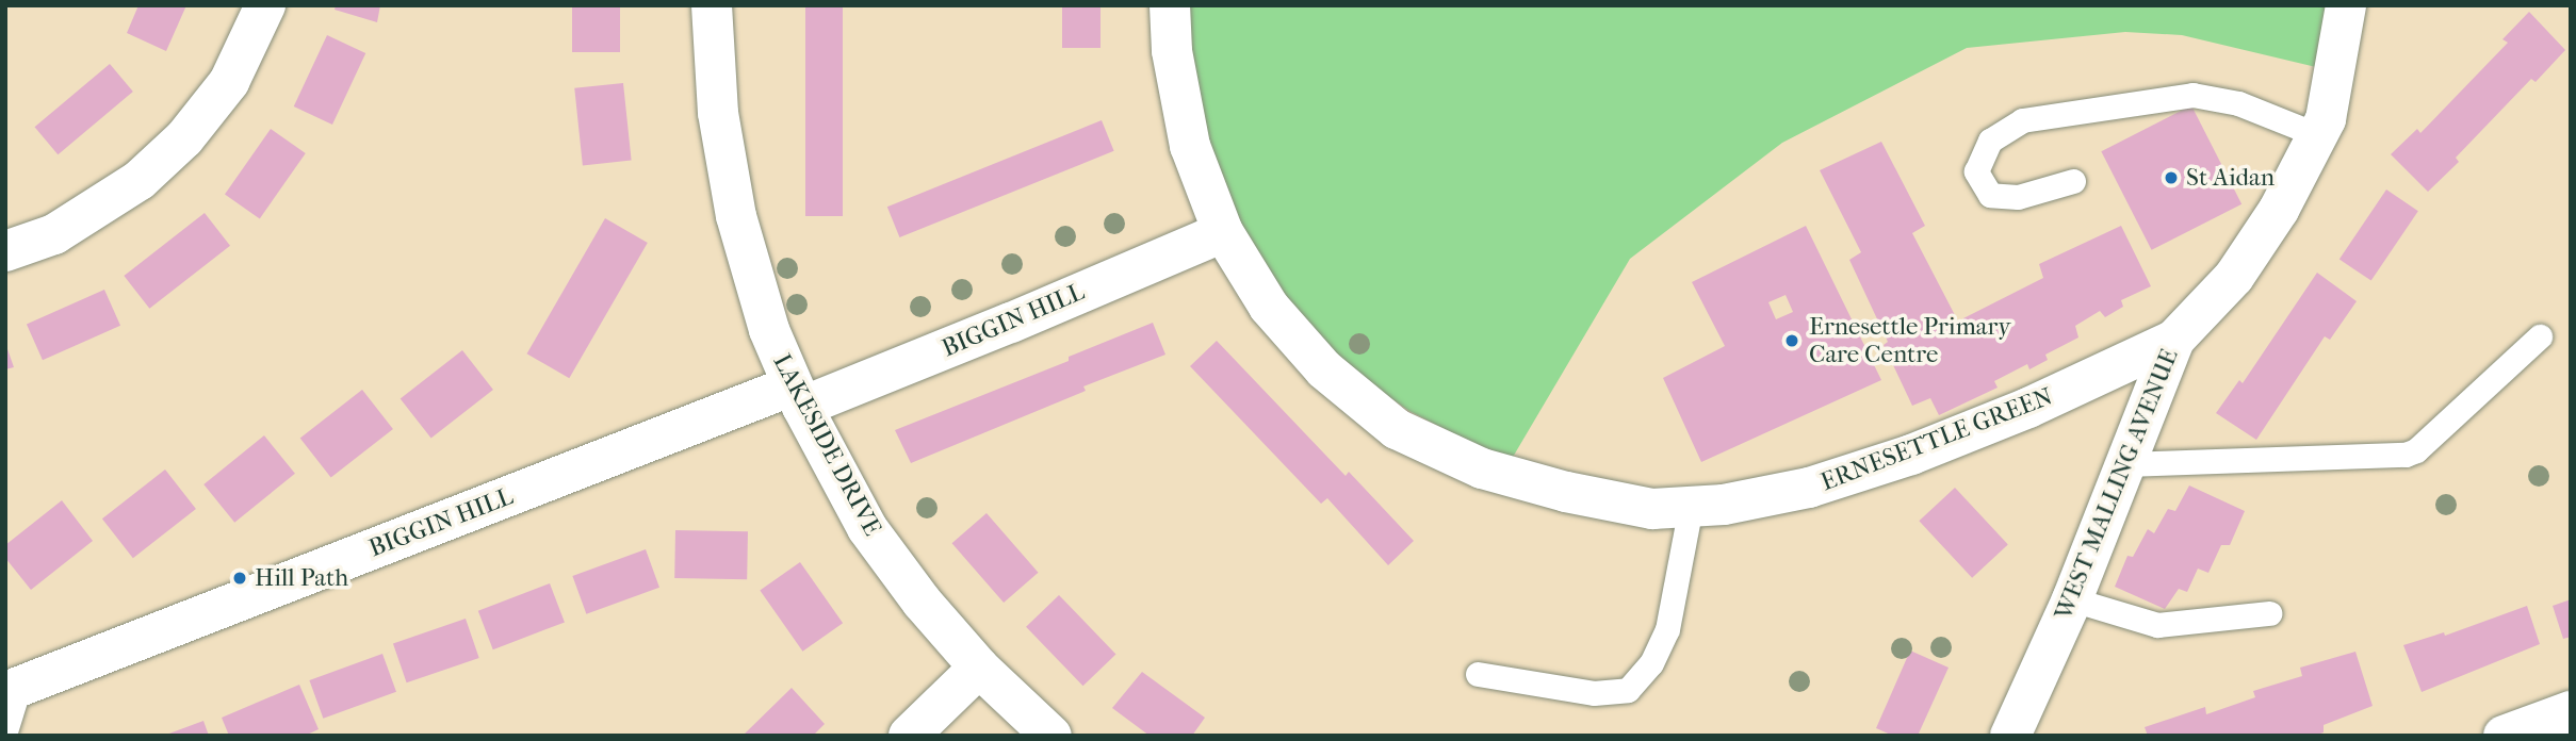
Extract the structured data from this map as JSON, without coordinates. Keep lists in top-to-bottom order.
{
  "streets": {
    "street": [
      "BIGGIN HILL",
      "ERNESETTLE GREEN",
      "LAKESIDE DRIVE",
      "WEST MALLING AVENUE"
    ]
  },
  "crossings": [
    ["BIGGIN HILL", "ERNESETTLE GREEN"],
    ["BIGGIN HILL", "LAKESIDE DRIVE"],
    ["ERNESETTLE GREEN", "WEST MALLING AVENUE"]
  ],
  "places": ["St Aidan", "Ernesettle Primary Care Centre", "Hill Path"]
}
